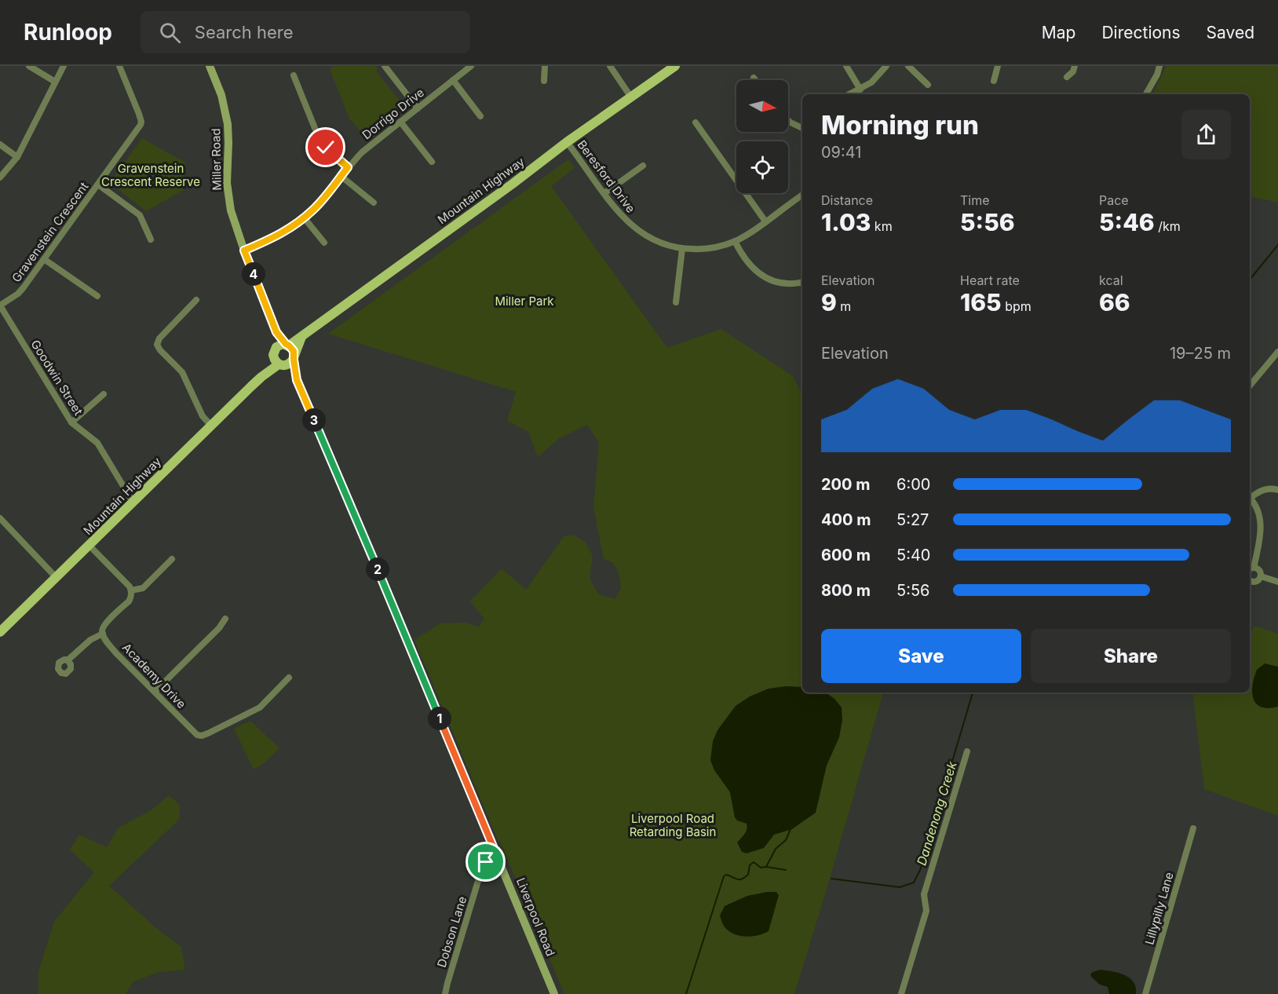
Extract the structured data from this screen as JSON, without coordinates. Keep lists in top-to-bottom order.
{
  "streets": {
    "main road": ["Miller Road", "Mountain Highway", "Liverpool Road"],
    "street": [
      "Dorrigo Drive",
      "Beresford Drive",
      "Gravenstein Crescent",
      "Goodwin Street",
      "Academy Drive",
      "Lillypilly Lane",
      "Dobson Lane"
    ]
  },
  "crossings": [
    ["Dorrigo Drive", "Miller Road"],
    ["Miller Road", "Mountain Highway"],
    ["Miller Road", "Liverpool Road"],
    ["Beresford Drive", "Mountain Highway"],
    ["Mountain Highway", "Goodwin Street"],
    ["Mountain Highway", "Liverpool Road"],
    ["Gravenstein Crescent", "Goodwin Street"],
    ["Liverpool Road", "Dobson Lane"]
  ],
  "water": ["Dandenong Creek"],
  "parks": ["Gravenstein Crescent Reserve", "Miller Park", "Liverpool Road Retarding Basin"],
  "north": "right",
  "page": {
    "header": "Runloop",
    "search": "Search here",
    "nav": ["Map", "Directions", "Saved"],
    "heading": ["Morning run", "09:41"],
    "stats": [
      ["Distance", "1.03 km"],
      ["Time", "5:56"],
      ["Pace", "5:46 /km"],
      ["Elevation", "9 m"],
      ["Heart rate", "165 bpm"],
      ["kcal", "66"]
    ],
    "pins": [
      "4",
      "3",
      "2",
      "1"
    ],
    "chart": ["Elevation", "19–25 m"],
    "list": [
      {
        "name": "200 m",
        "note": "6:00"
      },
      {
        "name": "400 m",
        "note": "5:27"
      },
      {
        "name": "600 m",
        "note": "5:40"
      },
      {
        "name": "800 m",
        "note": "5:56"
      }
    ],
    "buttons": ["Save", "Share"]
  }
}
